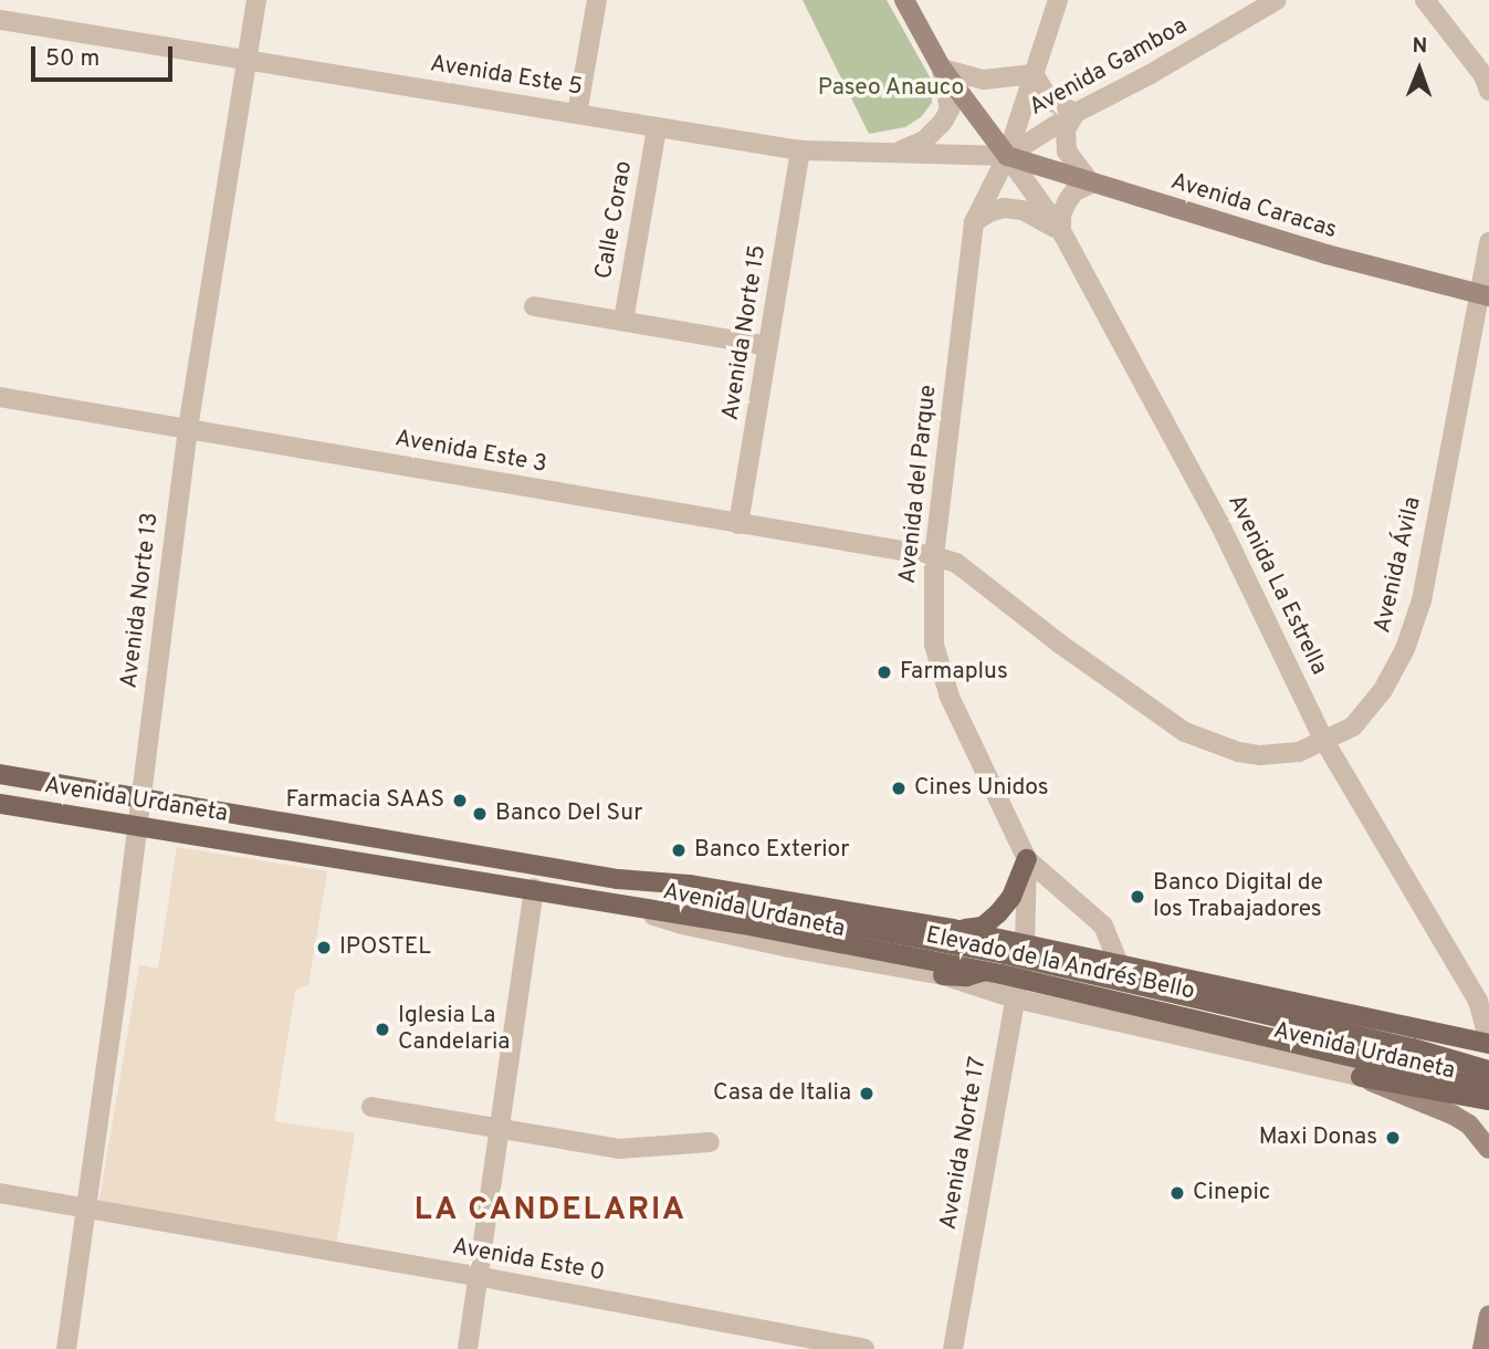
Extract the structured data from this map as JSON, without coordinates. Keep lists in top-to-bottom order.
{
  "streets": {
    "main road": ["Avenida Caracas", "Avenida Urdaneta", "Elevado de la Andrés Bello"],
    "street": [
      "Avenida Gamboa",
      "Avenida Este 5",
      "Calle Corao",
      "Avenida Norte 15",
      "Avenida Este 3",
      "Avenida del Parque",
      "Avenida Ávila",
      "Avenida La Estrella",
      "Avenida Norte 13",
      "Avenida Norte 17",
      "Avenida Este 0"
    ]
  },
  "crossings": [
    ["Avenida Gamboa", "Avenida Este 5"],
    ["Avenida Gamboa", "Avenida Caracas"],
    ["Avenida Gamboa", "Avenida del Parque"],
    ["Avenida Gamboa", "Avenida La Estrella"],
    ["Avenida Este 5", "Avenida Caracas"],
    ["Avenida Este 5", "Calle Corao"],
    ["Avenida Este 5", "Avenida Norte 15"],
    ["Avenida Este 5", "Avenida del Parque"],
    ["Avenida Este 5", "Avenida La Estrella"],
    ["Avenida Este 5", "Avenida Norte 13"],
    ["Avenida Caracas", "Avenida del Parque"],
    ["Avenida Caracas", "Avenida Ávila"],
    ["Avenida Caracas", "Avenida La Estrella"],
    ["Avenida Norte 15", "Avenida Este 3"],
    ["Avenida Este 3", "Avenida del Parque"],
    ["Avenida Este 3", "Avenida Ávila"],
    ["Avenida Este 3", "Avenida Norte 13"],
    ["Avenida del Parque", "Avenida Ávila"],
    ["Avenida del Parque", "Avenida La Estrella"],
    ["Avenida del Parque", "Avenida Urdaneta"],
    ["Avenida del Parque", "Avenida Norte 17"],
    ["Avenida Ávila", "Avenida La Estrella"],
    ["Avenida La Estrella", "Avenida Urdaneta"],
    ["Avenida Norte 13", "Avenida Urdaneta"],
    ["Avenida Norte 13", "Avenida Este 0"],
    ["Avenida Urdaneta", "Elevado de la Andrés Bello"],
    ["Avenida Urdaneta", "Avenida Norte 17"]
  ],
  "districts": ["LA CANDELARIA"],
  "parks": ["Paseo Anauco"],
  "places": [
    "Farmaplus",
    "Cines Unidos",
    "Farmacia SAAS",
    "Banco Del Sur",
    "Banco Exterior",
    "Banco Digital de los Trabajadores",
    "IPOSTEL",
    "Iglesia La Candelaria",
    "Casa de Italia",
    "Maxi Donas",
    "Cinepic"
  ],
  "scale_bar": "50 m",
  "north": "top"
}
